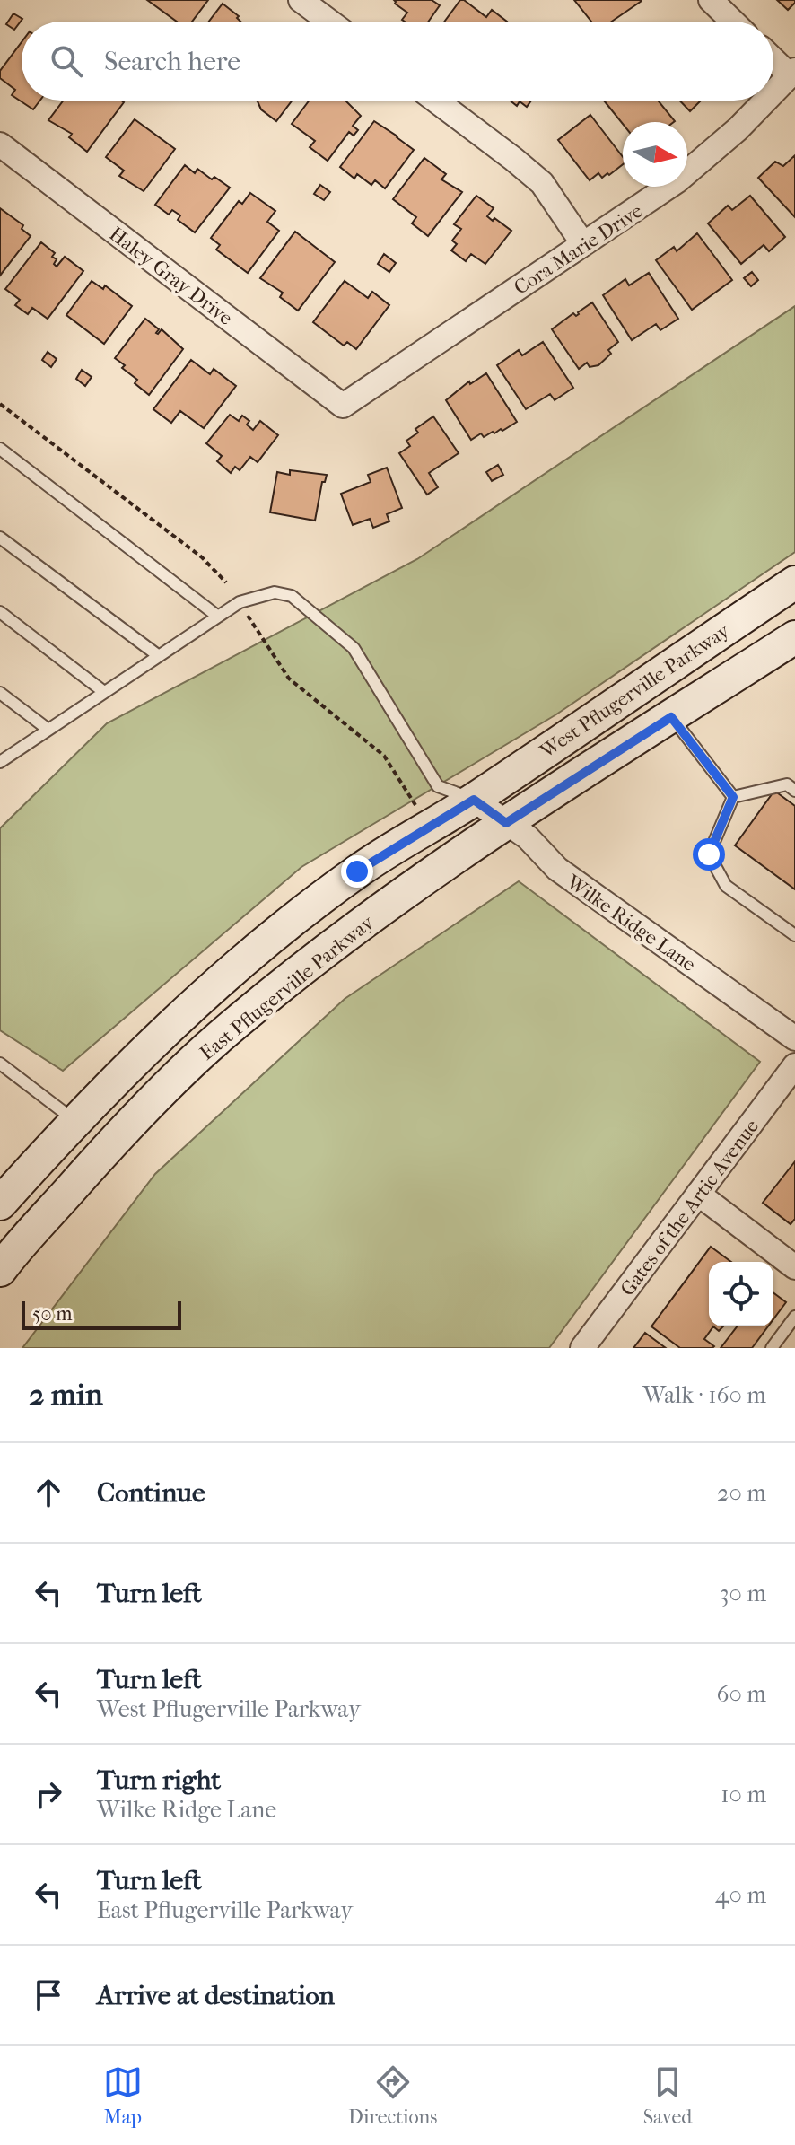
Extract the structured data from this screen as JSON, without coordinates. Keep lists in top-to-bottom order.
{
  "streets": {
    "main road": ["West Pflugerville Parkway", "East Pflugerville Parkway"],
    "street": [
      "Cora Marie Drive",
      "Haley Gray Drive",
      "Wilke Ridge Lane",
      "Gates of the Artic Avenue"
    ]
  },
  "crossings": [
    ["Cora Marie Drive", "Haley Gray Drive"],
    ["West Pflugerville Parkway", "Wilke Ridge Lane"],
    ["West Pflugerville Parkway", "East Pflugerville Parkway"],
    ["Wilke Ridge Lane", "East Pflugerville Parkway"]
  ],
  "scale_bar": "50 m",
  "north": "right",
  "page": {
    "search": "Search here",
    "scale": "50 m",
    "heading": ["2 min", "Walk · 160 m"],
    "list": [
      ["Continue", "20 m"],
      ["Turn left", "30 m"],
      ["Turn left", "West Pflugerville Parkway", "60 m"],
      ["Turn right", "Wilke Ridge Lane", "10 m"],
      ["Turn left", "East Pflugerville Parkway", "40 m"],
      "Arrive at destination"
    ],
    "nav": ["Map", "Directions", "Saved"]
  }
}
